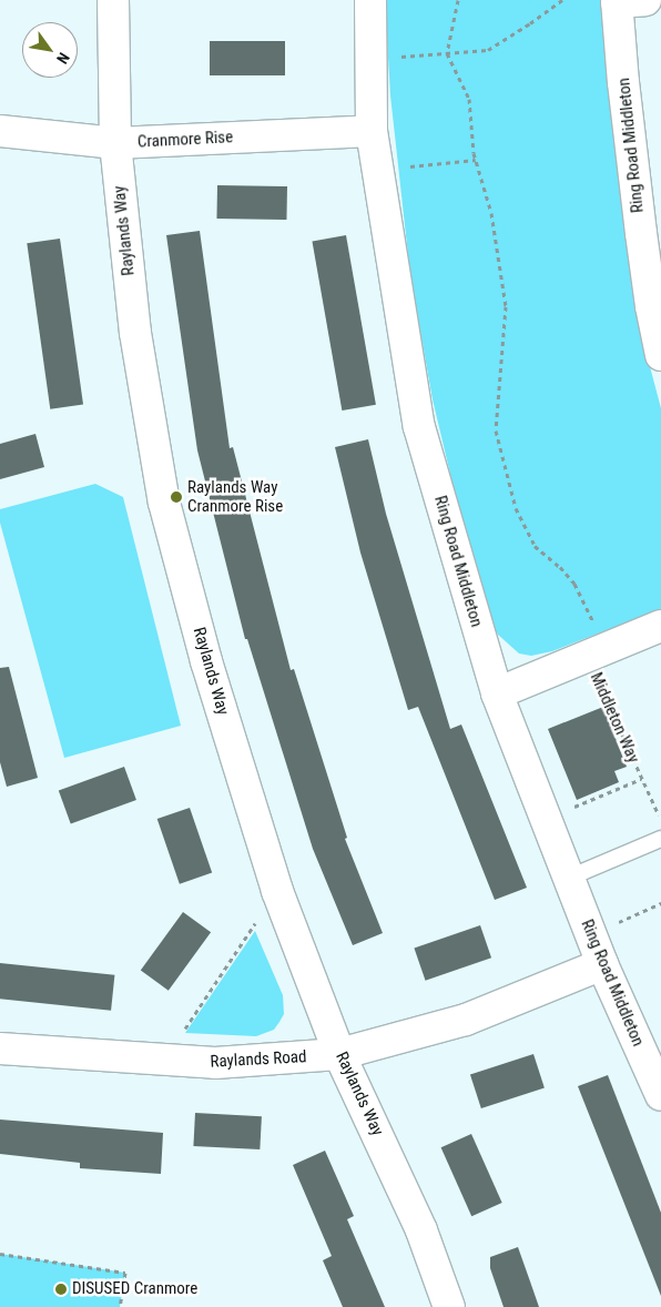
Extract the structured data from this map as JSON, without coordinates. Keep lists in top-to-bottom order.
{
  "streets": {
    "street": [
      "Cranmore Rise",
      "Ring Road Middleton",
      "Raylands Way",
      "Middleton Way",
      "Raylands Road"
    ]
  },
  "crossings": [
    ["Cranmore Rise", "Ring Road Middleton"],
    ["Cranmore Rise", "Raylands Way"],
    ["Ring Road Middleton", "Middleton Way"],
    ["Ring Road Middleton", "Raylands Road"],
    ["Raylands Way", "Raylands Road"]
  ],
  "places": ["Raylands Way Cranmore Rise", "DISUSED Cranmore"],
  "north": "bottom right"
}
